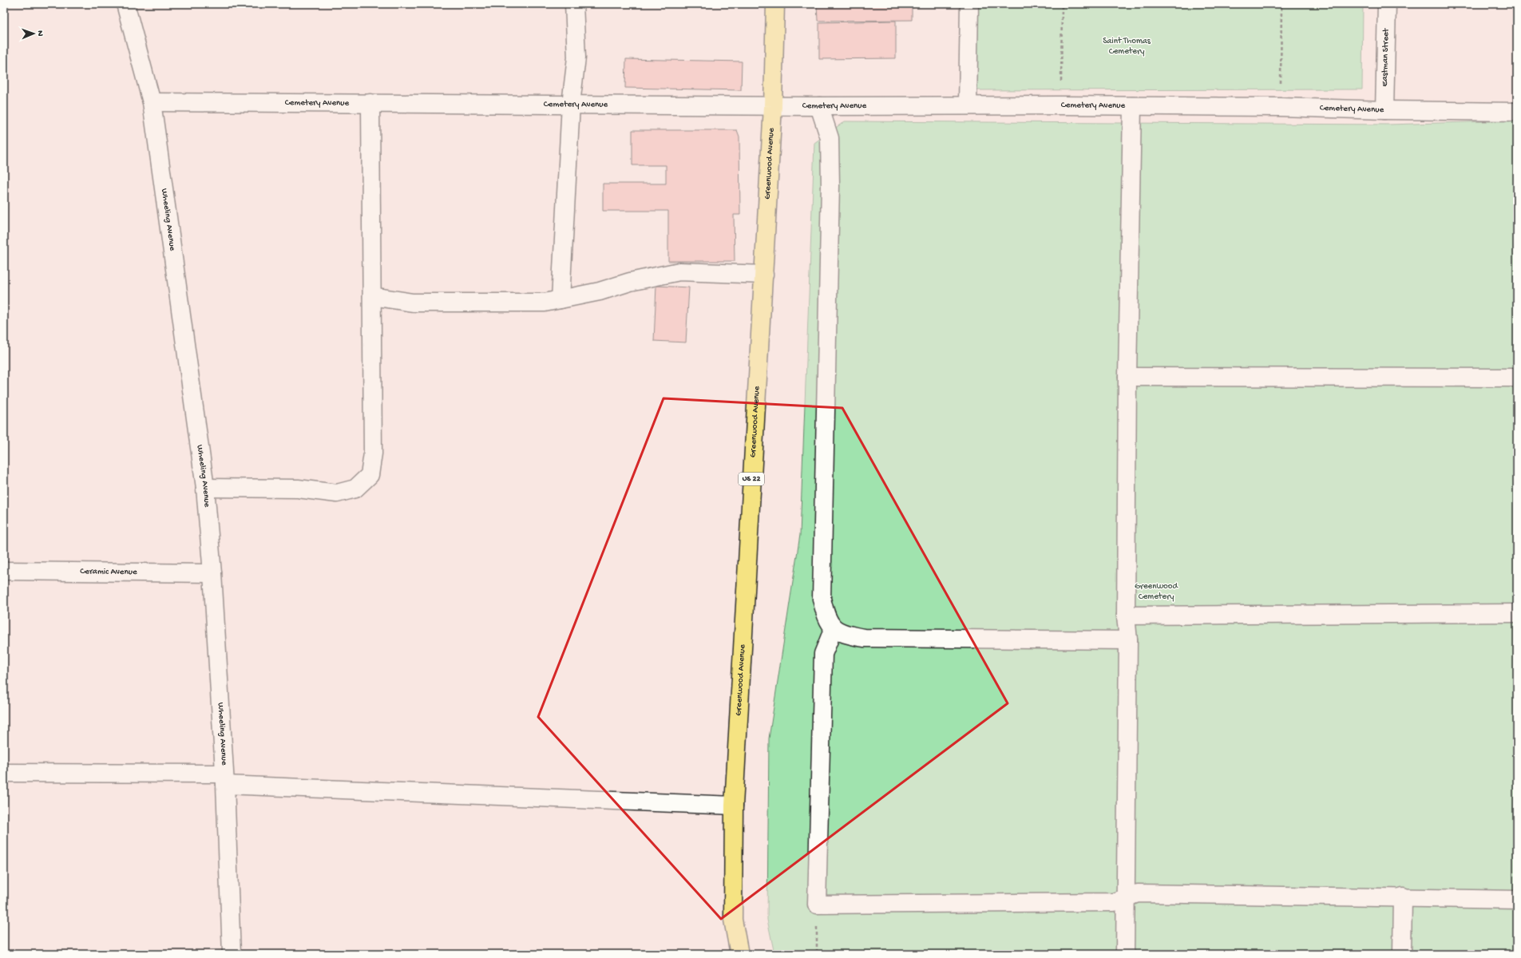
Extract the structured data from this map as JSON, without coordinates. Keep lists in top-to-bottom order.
{
  "streets": {
    "main road": ["Greenwood Avenue", "US 22"],
    "street": [
      "Eastman Street",
      "Cemetery Avenue",
      "Wheeling Avenue",
      "Ceramic Avenue"
    ]
  },
  "crossings": [
    ["Eastman Street", "Cemetery Avenue"],
    ["Cemetery Avenue", "Greenwood Avenue"],
    ["Cemetery Avenue", "Wheeling Avenue"],
    ["Wheeling Avenue", "Ceramic Avenue"]
  ],
  "parks": ["Saint Thomas Cemetery", "Greenwood Cemetery"],
  "north": "right"
}
